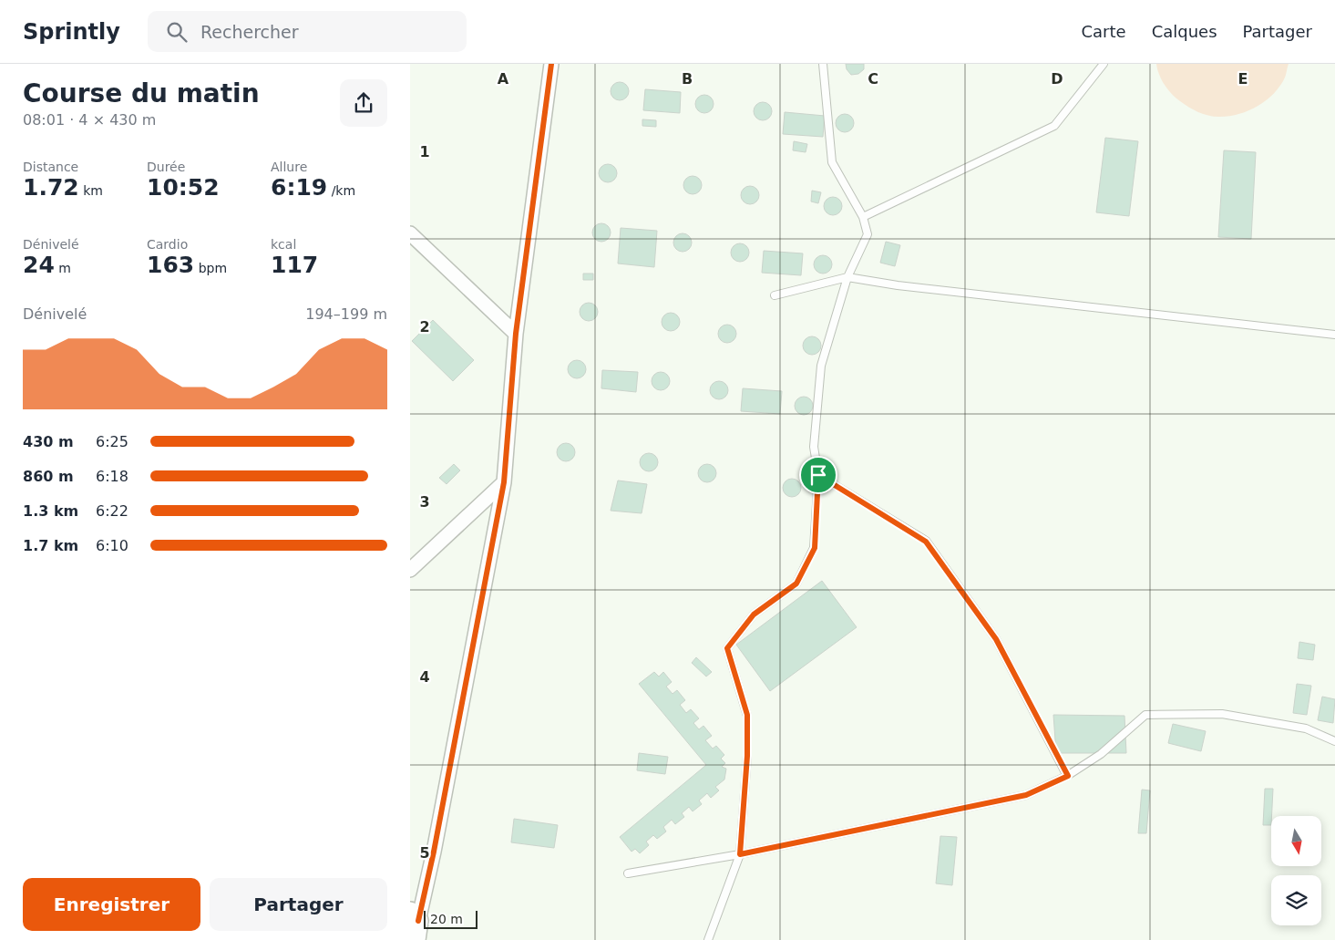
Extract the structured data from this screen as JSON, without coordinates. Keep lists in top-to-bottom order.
{
  "scale_bar": "20 m",
  "north": "bottom",
  "page": {
    "header": "Sprintly",
    "search": "Rechercher",
    "nav": ["Carte", "Calques", "Partager"],
    "heading": ["Course du matin", "08:01 · 4 × 430 m"],
    "stats": [
      ["Distance", "1.72 km"],
      ["Durée", "10:52"],
      ["Allure", "6:19 /km"],
      ["Dénivelé", "24 m"],
      ["Cardio", "163 bpm"],
      ["kcal", "117"]
    ],
    "chart": ["Dénivelé", "194–199 m"],
    "list": [
      {
        "name": "430 m",
        "note": "6:25"
      },
      {
        "name": "860 m",
        "note": "6:18"
      },
      {
        "name": "1.3 km",
        "note": "6:22"
      },
      {
        "name": "1.7 km",
        "note": "6:10"
      }
    ],
    "buttons": ["Enregistrer", "Partager"],
    "scale": "20 m"
  },
  "grid": {
    "columns": [
      "A",
      "B",
      "C",
      "D",
      "E"
    ],
    "rows": [
      "1",
      "2",
      "3",
      "4",
      "5"
    ]
  }
}
